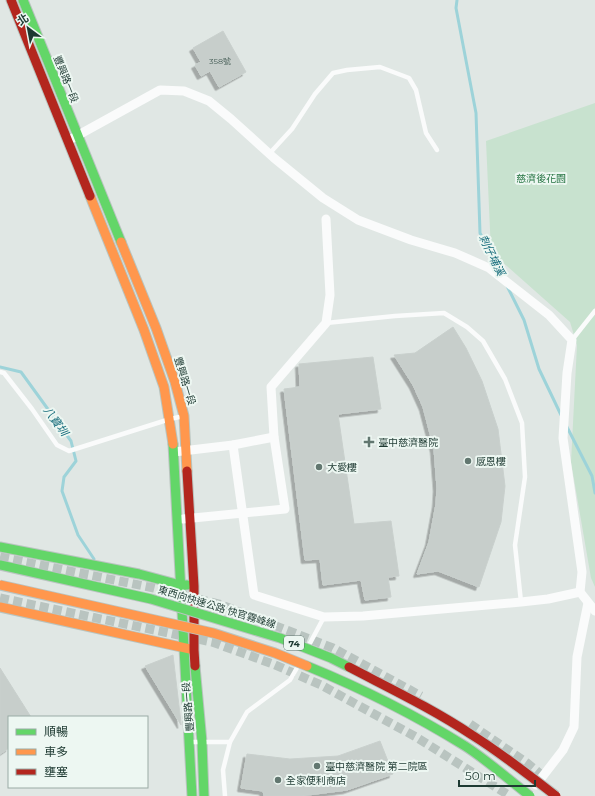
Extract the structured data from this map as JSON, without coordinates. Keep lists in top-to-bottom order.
{
  "streets": {
    "main road": ["豐興路一段", "東西向快速公路 快官霧峰線", "74"]
  },
  "water": ["刺仔埔溪", "八寶圳"],
  "parks": ["慈濟後花園"],
  "places": {
    "health": ["臺中慈濟醫院"],
    "other": [
      "感恩樓",
      "大愛樓",
      "臺中慈濟醫院 第二院區",
      "全家便利商店"
    ]
  },
  "house_numbers": ["358號"],
  "legend": ["順暢", "車多", "壅塞"],
  "scale_bar": "50 m",
  "north": "top left"
}
